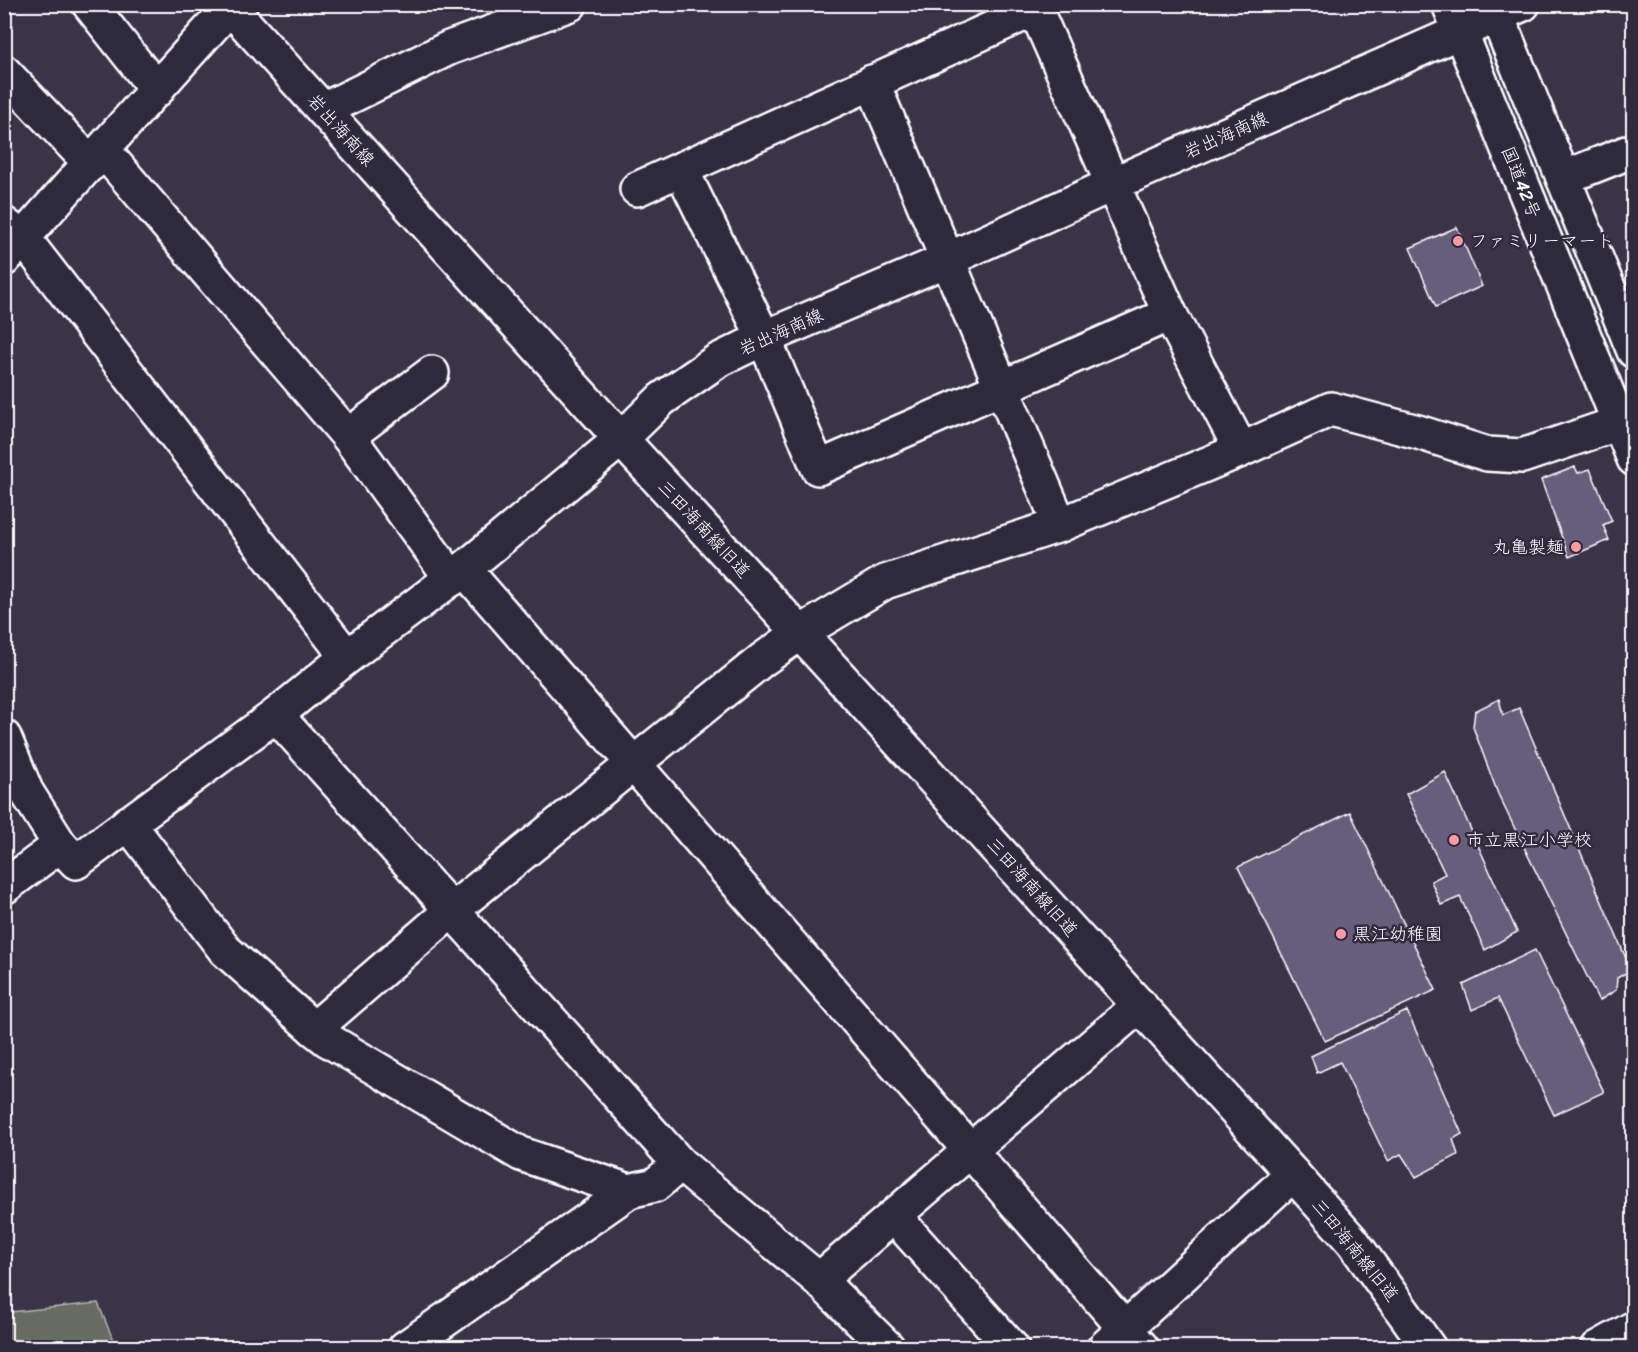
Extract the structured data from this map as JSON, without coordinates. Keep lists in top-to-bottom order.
{
  "streets": {
    "main road": ["岩出海南線", "国道42号", "三田海南線旧道"]
  },
  "crossings": [
    ["岩出海南線", "国道42号"],
    ["岩出海南線", "三田海南線旧道"]
  ],
  "places": [
    "ファミリーマート",
    "丸亀製麺",
    "市立黒江小学校",
    "黒江幼稚園"
  ]
}
